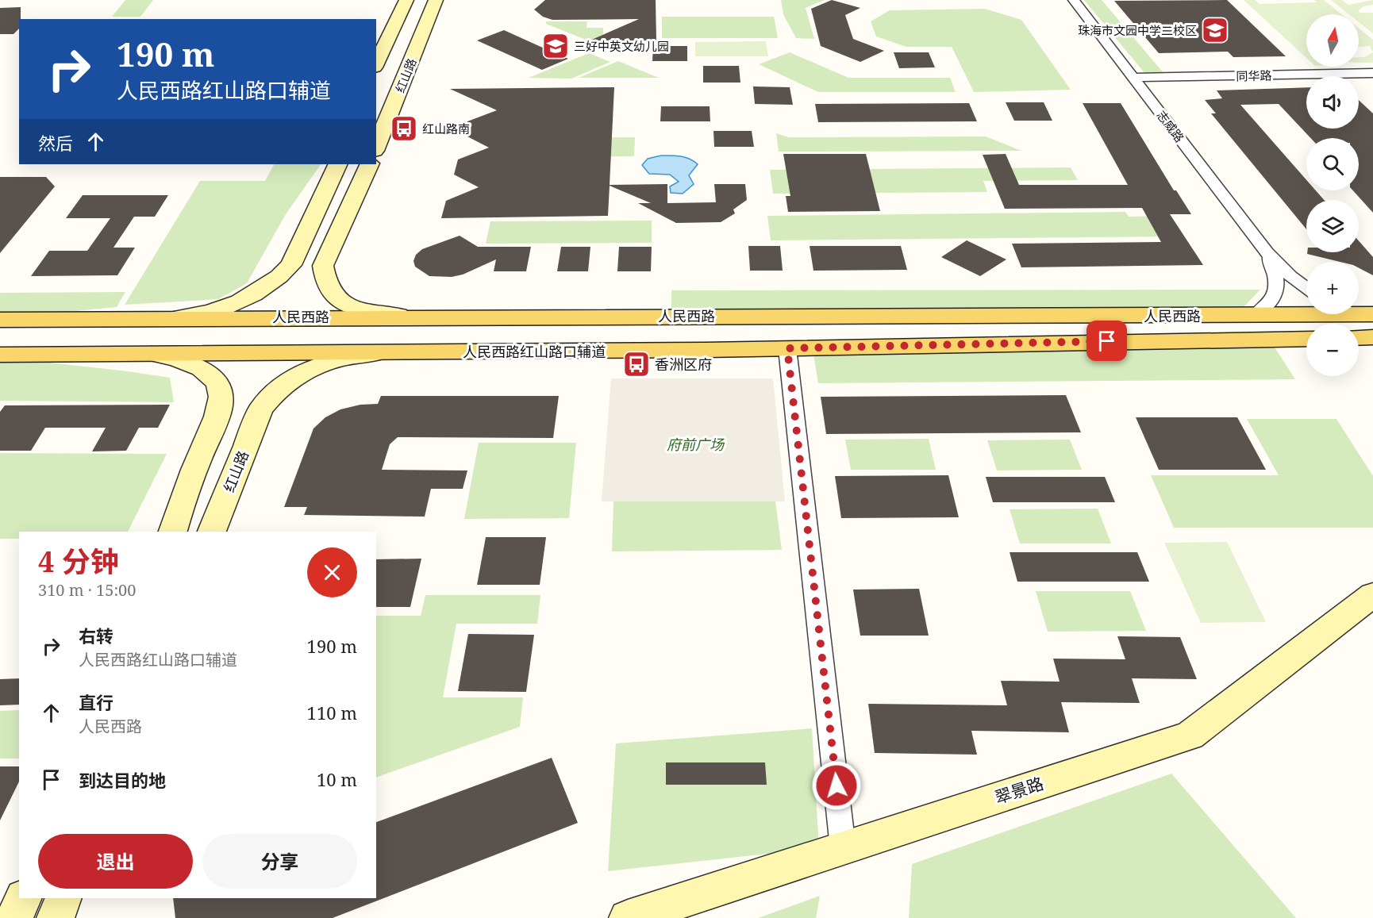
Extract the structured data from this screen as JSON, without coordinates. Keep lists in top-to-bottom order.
{
  "streets": {
    "main road": [
      "红山路",
      "人民西路",
      "人民西路红山路口辅道",
      "翠景路"
    ],
    "street": ["同华路", "志威路"]
  },
  "crossings": [
    ["红山路", "人民西路红山路口辅道"],
    ["同华路", "志威路"],
    ["志威路", "人民西路"],
    ["人民西路", "人民西路红山路口辅道"]
  ],
  "parks": ["府前广场"],
  "places": {
    "school or university": ["珠海市文园中学二校区", "三好中英文幼儿园"],
    "bus stop": ["红山路南", "香洲区府"]
  },
  "north": "top",
  "page": {
    "map_buttons": ["+", "−"],
    "turn": ["190 m", "人民西路红山路口辅道"],
    "then": "然后",
    "heading": ["4 分钟", "310 m · 15:00"],
    "list": [
      {
        "name": "右转",
        "note": "人民西路红山路口辅道",
        "value": "190 m"
      },
      {
        "name": "直行",
        "note": "人民西路",
        "value": "110 m"
      },
      {
        "name": "到达目的地",
        "value": "10 m"
      }
    ],
    "buttons": ["退出", "分享"]
  }
}
